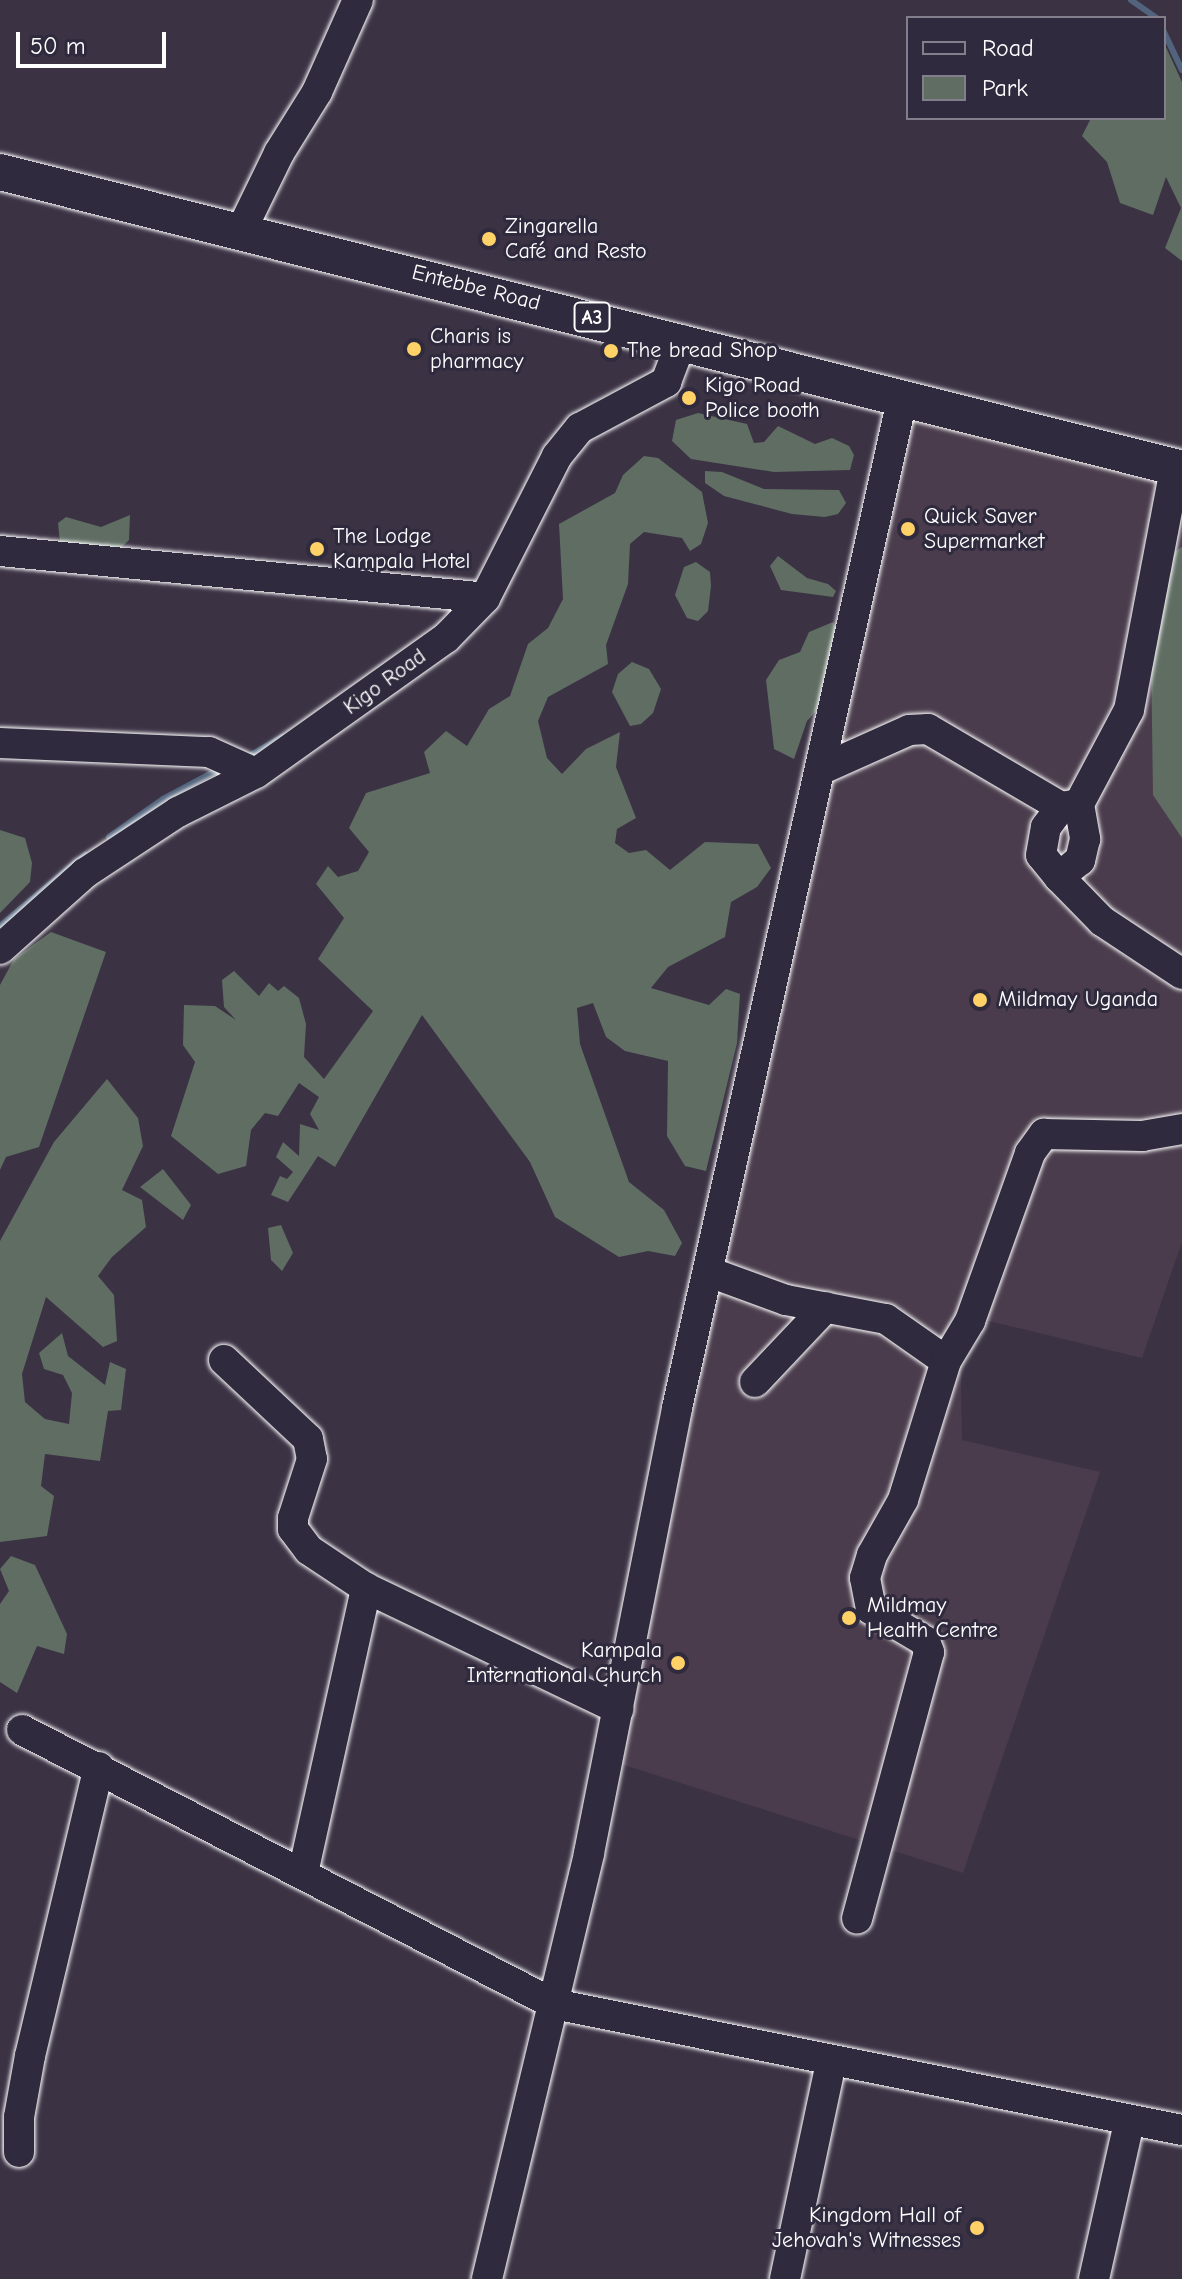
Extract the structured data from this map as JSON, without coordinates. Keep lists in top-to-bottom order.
{
  "streets": {
    "main road": ["Entebbe Road", "A3"],
    "street": ["Kigo Road"]
  },
  "crossings": [
    ["Entebbe Road", "Kigo Road"]
  ],
  "places": [
    "Zingarella Café and Resto",
    "Charis is pharmacy",
    "The bread Shop",
    "Kigo Road Police booth",
    "Quick Saver Supermarket",
    "The Lodge Kampala Hotel",
    "Mildmay Uganda",
    "Mildmay Health Centre",
    "Kampala International Church",
    "Kingdom Hall of Jehovah's Witnesses"
  ],
  "legend": ["Road", "Park"],
  "scale_bar": "50 m"
}
